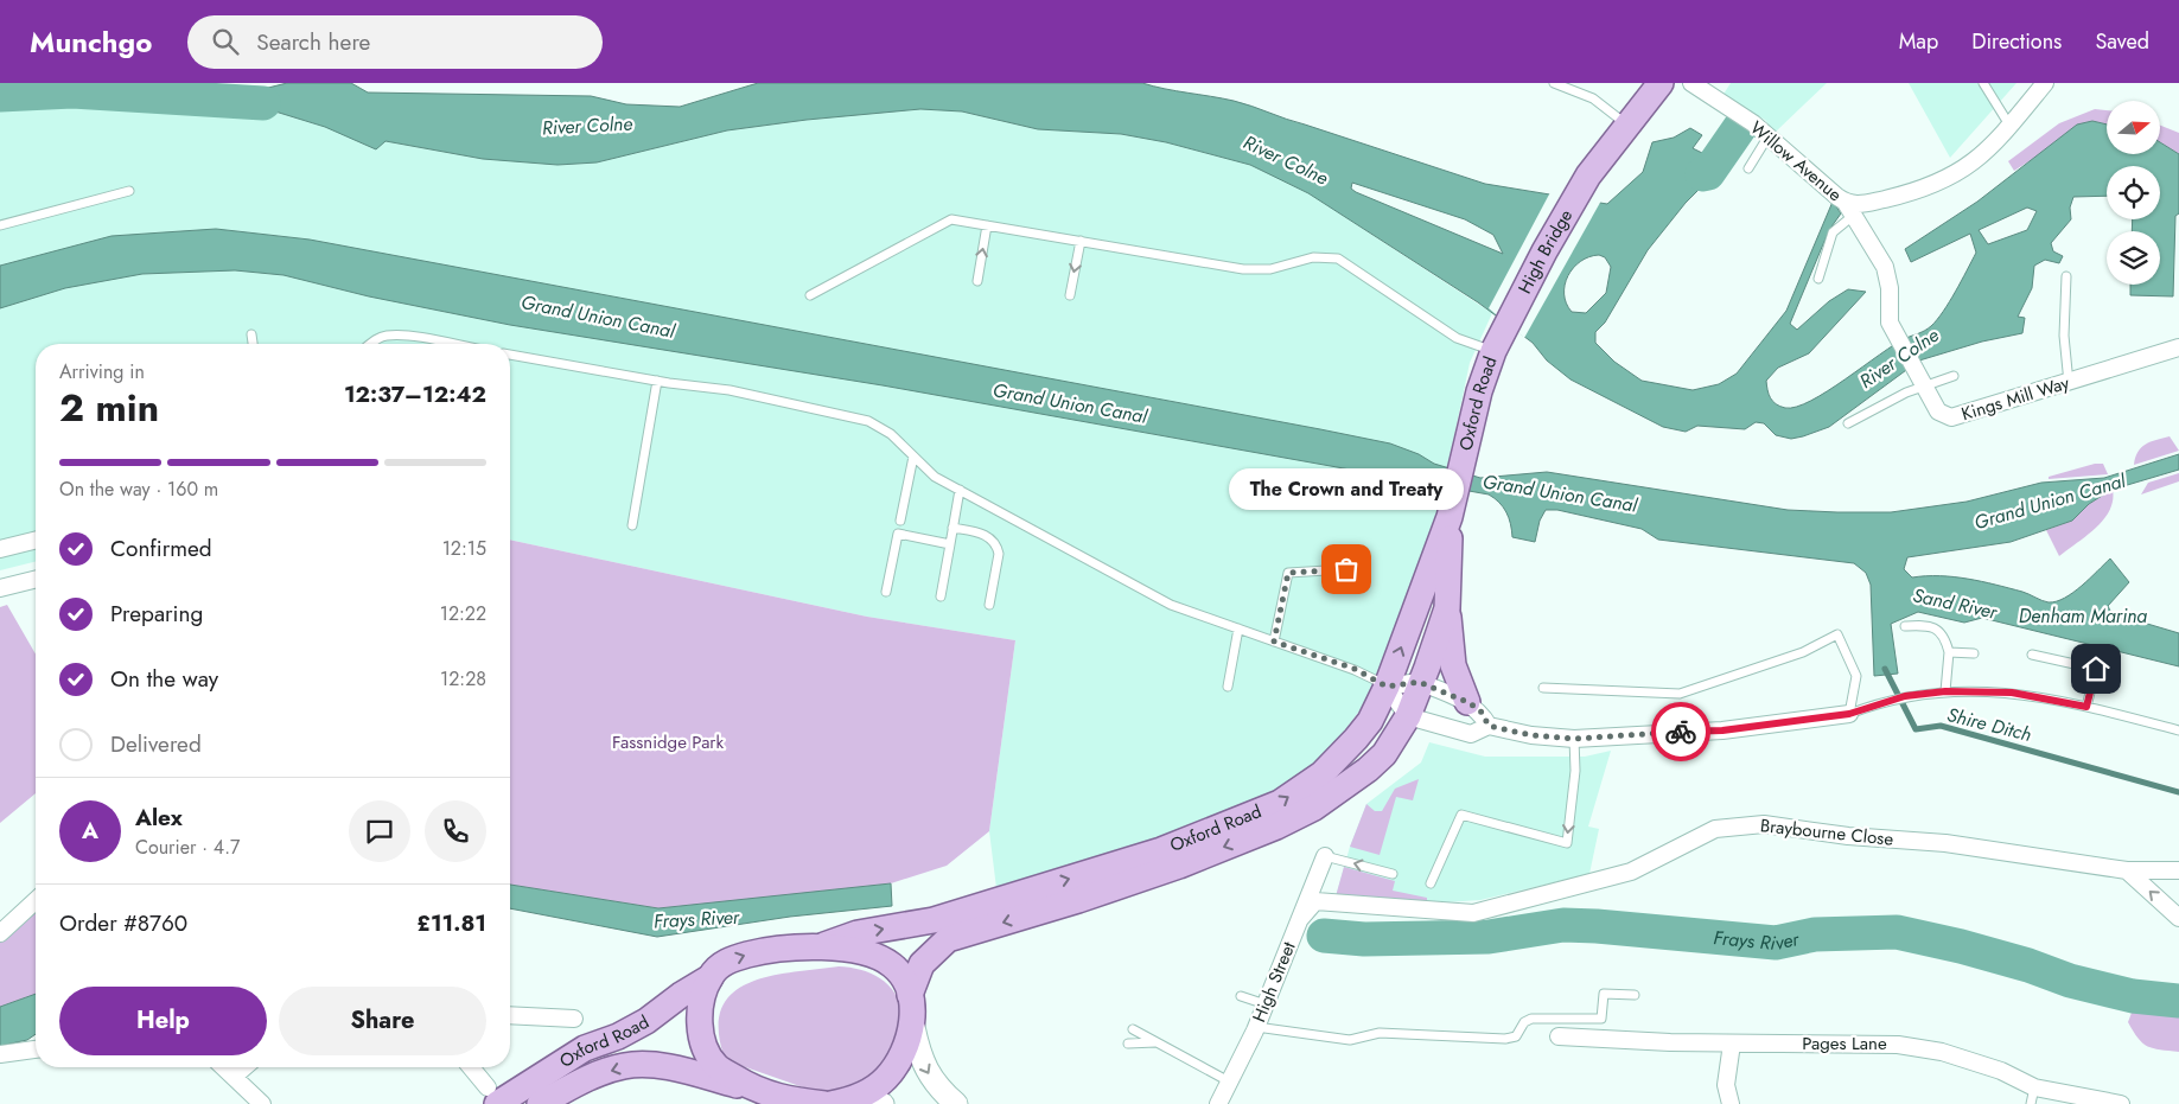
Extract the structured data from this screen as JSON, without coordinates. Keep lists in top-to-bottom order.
{
  "streets": {
    "main road": ["High Bridge", "Oxford Road"],
    "street": [
      "Willow Avenue",
      "Kings Mill Way",
      "Braybourne Close",
      "High Street",
      "Pages Lane"
    ]
  },
  "crossings": [
    ["Willow Avenue", "Kings Mill Way"],
    ["High Bridge", "Oxford Road"],
    ["Braybourne Close", "High Street"]
  ],
  "water": [
    "River Colne",
    "Grand Union Canal",
    "Sand River",
    "Denham Marina",
    "Shire Ditch",
    "Frays River"
  ],
  "parks": ["Fassnidge Park"],
  "places": ["The Crown and Treaty"],
  "north": "right",
  "page": {
    "header": "Munchgo",
    "search": "Search here",
    "nav": ["Map", "Directions", "Saved"],
    "heading": ["2 min", "Arriving in", "12:37–12:42"],
    "panel": [
      "Alex",
      "Courier · 4.7",
      "Order #8760",
      "£11.81"
    ],
    "bar": "On the way · 160 m",
    "bubble": "The Crown and Treaty",
    "list": [
      ["Confirmed", "12:15"],
      ["Preparing", "12:22"],
      ["On the way", "12:28"],
      "Delivered"
    ],
    "round": "A",
    "buttons": ["Help", "Share"]
  }
}
